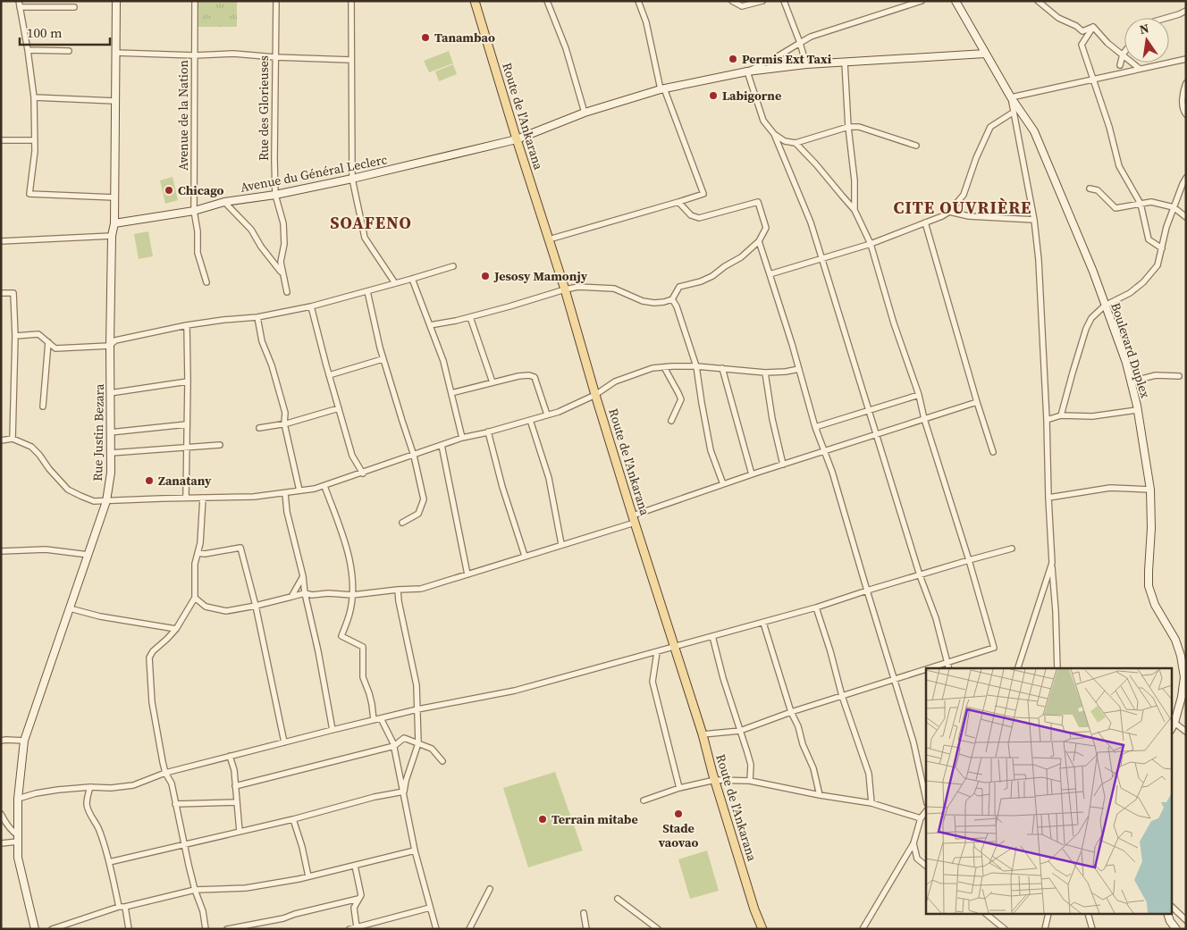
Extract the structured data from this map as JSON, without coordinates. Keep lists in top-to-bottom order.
{
  "streets": {
    "main road": ["Route de l'Ankarana"],
    "street": [
      "Rue des Glorieuses",
      "Avenue de la Nation",
      "Avenue du Général Leclerc",
      "Boulevard Duplex",
      "Rue Justin Bezara"
    ]
  },
  "crossings": [
    ["Rue des Glorieuses", "Avenue du Général Leclerc"],
    ["Avenue de la Nation", "Avenue du Général Leclerc"],
    ["Route de l'Ankarana", "Avenue du Général Leclerc"],
    ["Avenue du Général Leclerc", "Boulevard Duplex"],
    ["Avenue du Général Leclerc", "Rue Justin Bezara"]
  ],
  "districts": ["CITE OUVRIÈRE", "SOAFENO"],
  "places": [
    "Tanambao",
    "Permis Ext Taxi",
    "Labigorne",
    "Chicago",
    "Jesosy Mamonjy",
    "Zanatany",
    "Stade vaovao",
    "Terrain mitabe"
  ],
  "scale_bar": "100 m",
  "north": "top"
}
